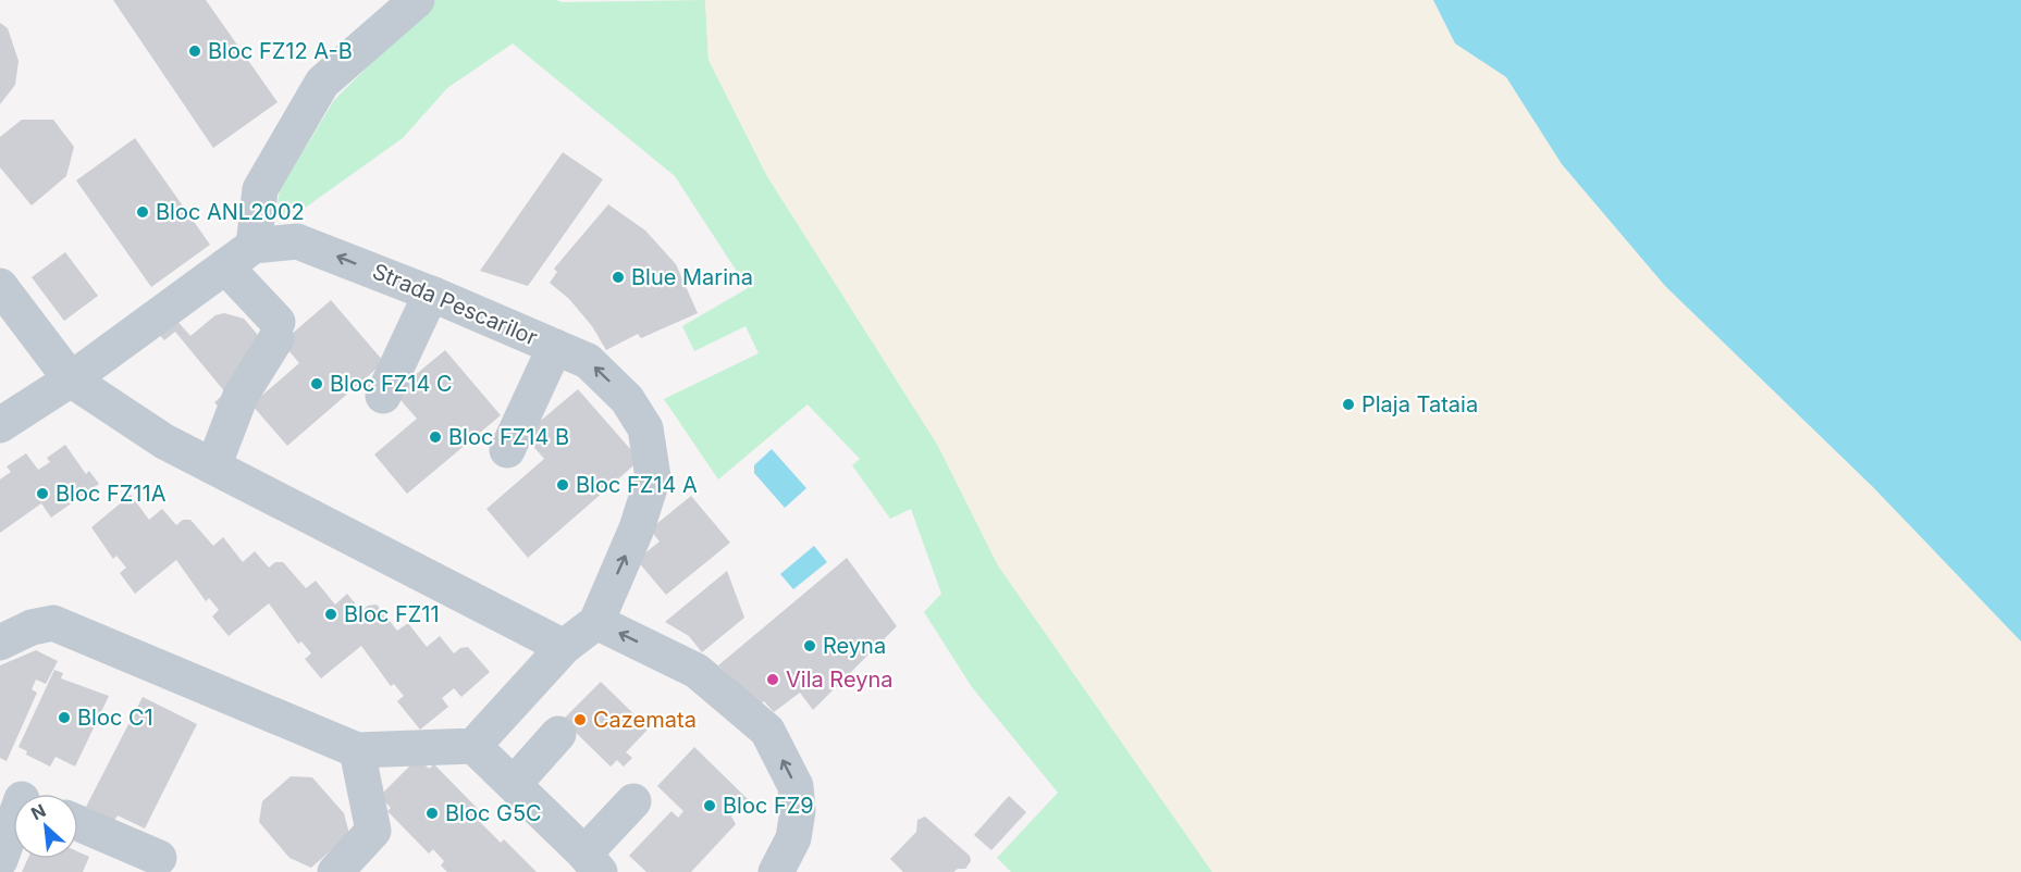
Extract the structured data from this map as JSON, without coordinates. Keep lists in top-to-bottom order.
{
  "streets": {
    "street": ["Strada Pescarilor"]
  },
  "places": [
    "Bloc FZ12 A-B",
    "Bloc ANL2002",
    "Blue Marina",
    "Bloc FZ14 C",
    "Plaja Tataia",
    "Bloc FZ14 B",
    "Bloc FZ14 A",
    "Bloc FZ11A",
    "Bloc FZ11",
    "Reyna",
    "Vila Reyna",
    "Bloc C1",
    "Cazemata",
    "Bloc FZ9",
    "Bloc G5C"
  ],
  "north": "top left"
}
